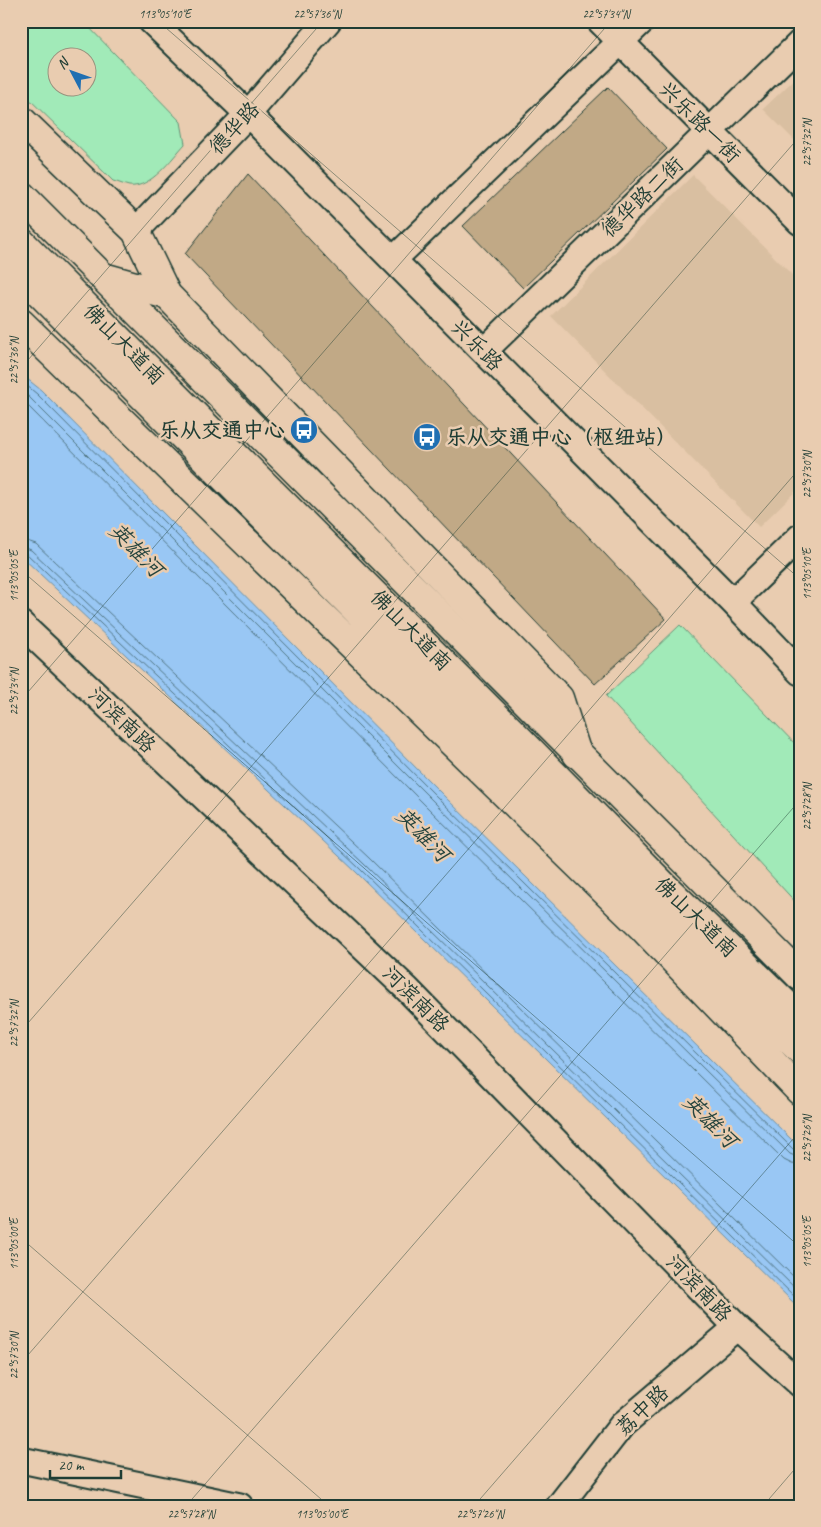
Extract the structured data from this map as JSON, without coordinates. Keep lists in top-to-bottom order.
{
  "streets": {
    "main road": ["佛山大道南"],
    "street": [
      "兴乐路一街",
      "德华路",
      "德华路二街",
      "兴乐路",
      "河滨南路",
      "荔中路"
    ]
  },
  "crossings": [
    ["兴乐路一街", "德华路二街"],
    ["德华路", "兴乐路"],
    ["德华路二街", "兴乐路"],
    ["河滨南路", "荔中路"]
  ],
  "water": ["英雄河"],
  "places": {
    "bus stop": ["乐从交通中心", "乐从交通中心（枢纽站）"]
  },
  "scale_bar": "20 m",
  "north": "top left",
  "coordinates": [
    "113°05'10\"E",
    "22°57'36\"N",
    "22°57'34\"N",
    "22°57'32\"N",
    "22°57'30\"N",
    "113°05'05\"E",
    "22°57'28\"N",
    "22°57'26\"N",
    "113°05'00\"E"
  ]
}
